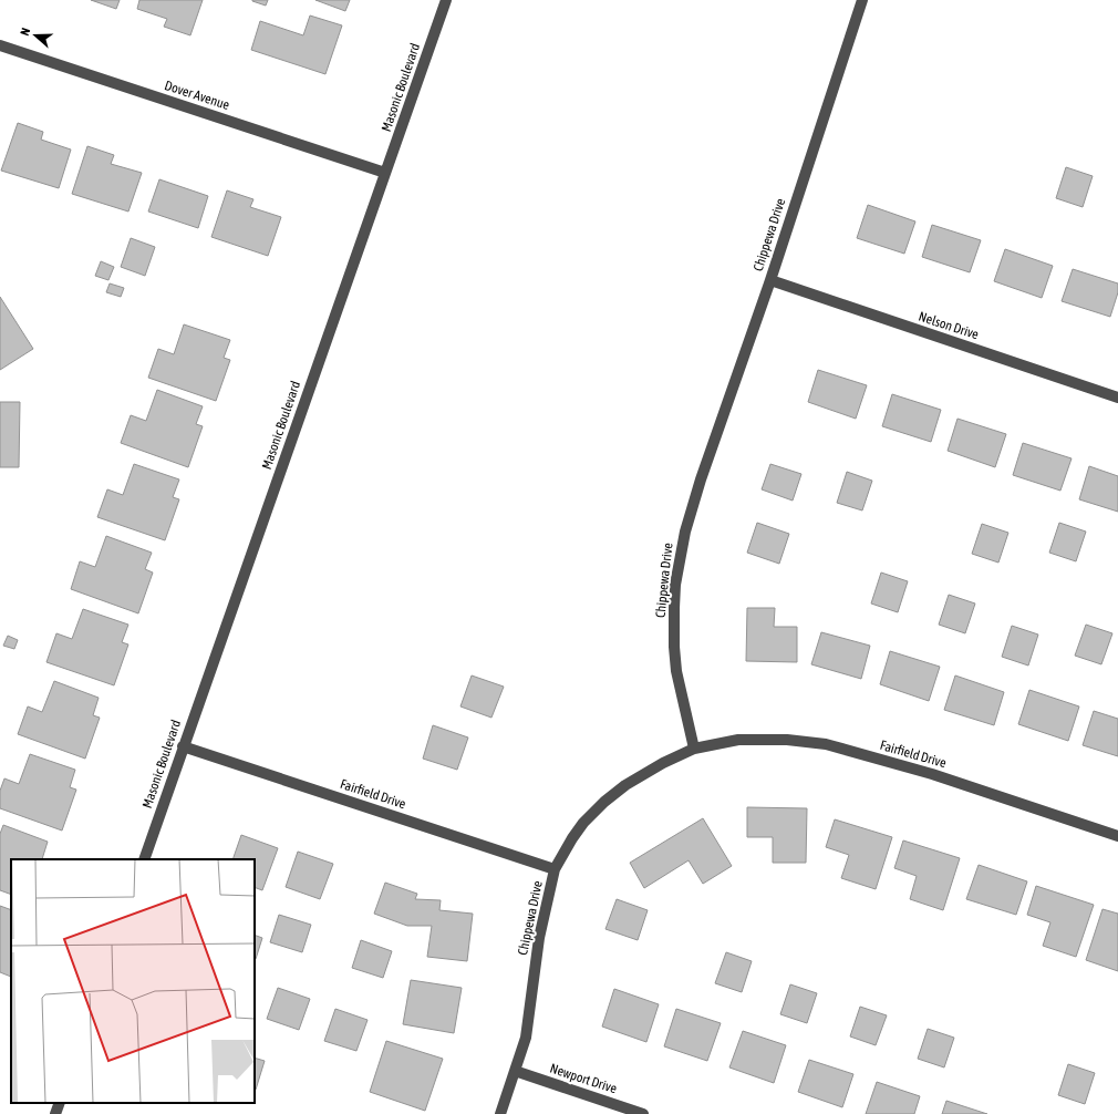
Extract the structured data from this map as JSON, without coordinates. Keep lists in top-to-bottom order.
{
  "streets": {
    "street": [
      "Masonic Boulevard",
      "Dover Avenue",
      "Chippewa Drive",
      "Nelson Drive",
      "Fairfield Drive",
      "Newport Drive"
    ]
  },
  "crossings": [
    ["Masonic Boulevard", "Dover Avenue"],
    ["Masonic Boulevard", "Fairfield Drive"],
    ["Chippewa Drive", "Nelson Drive"],
    ["Chippewa Drive", "Fairfield Drive"],
    ["Chippewa Drive", "Newport Drive"]
  ],
  "north": "left"
}
